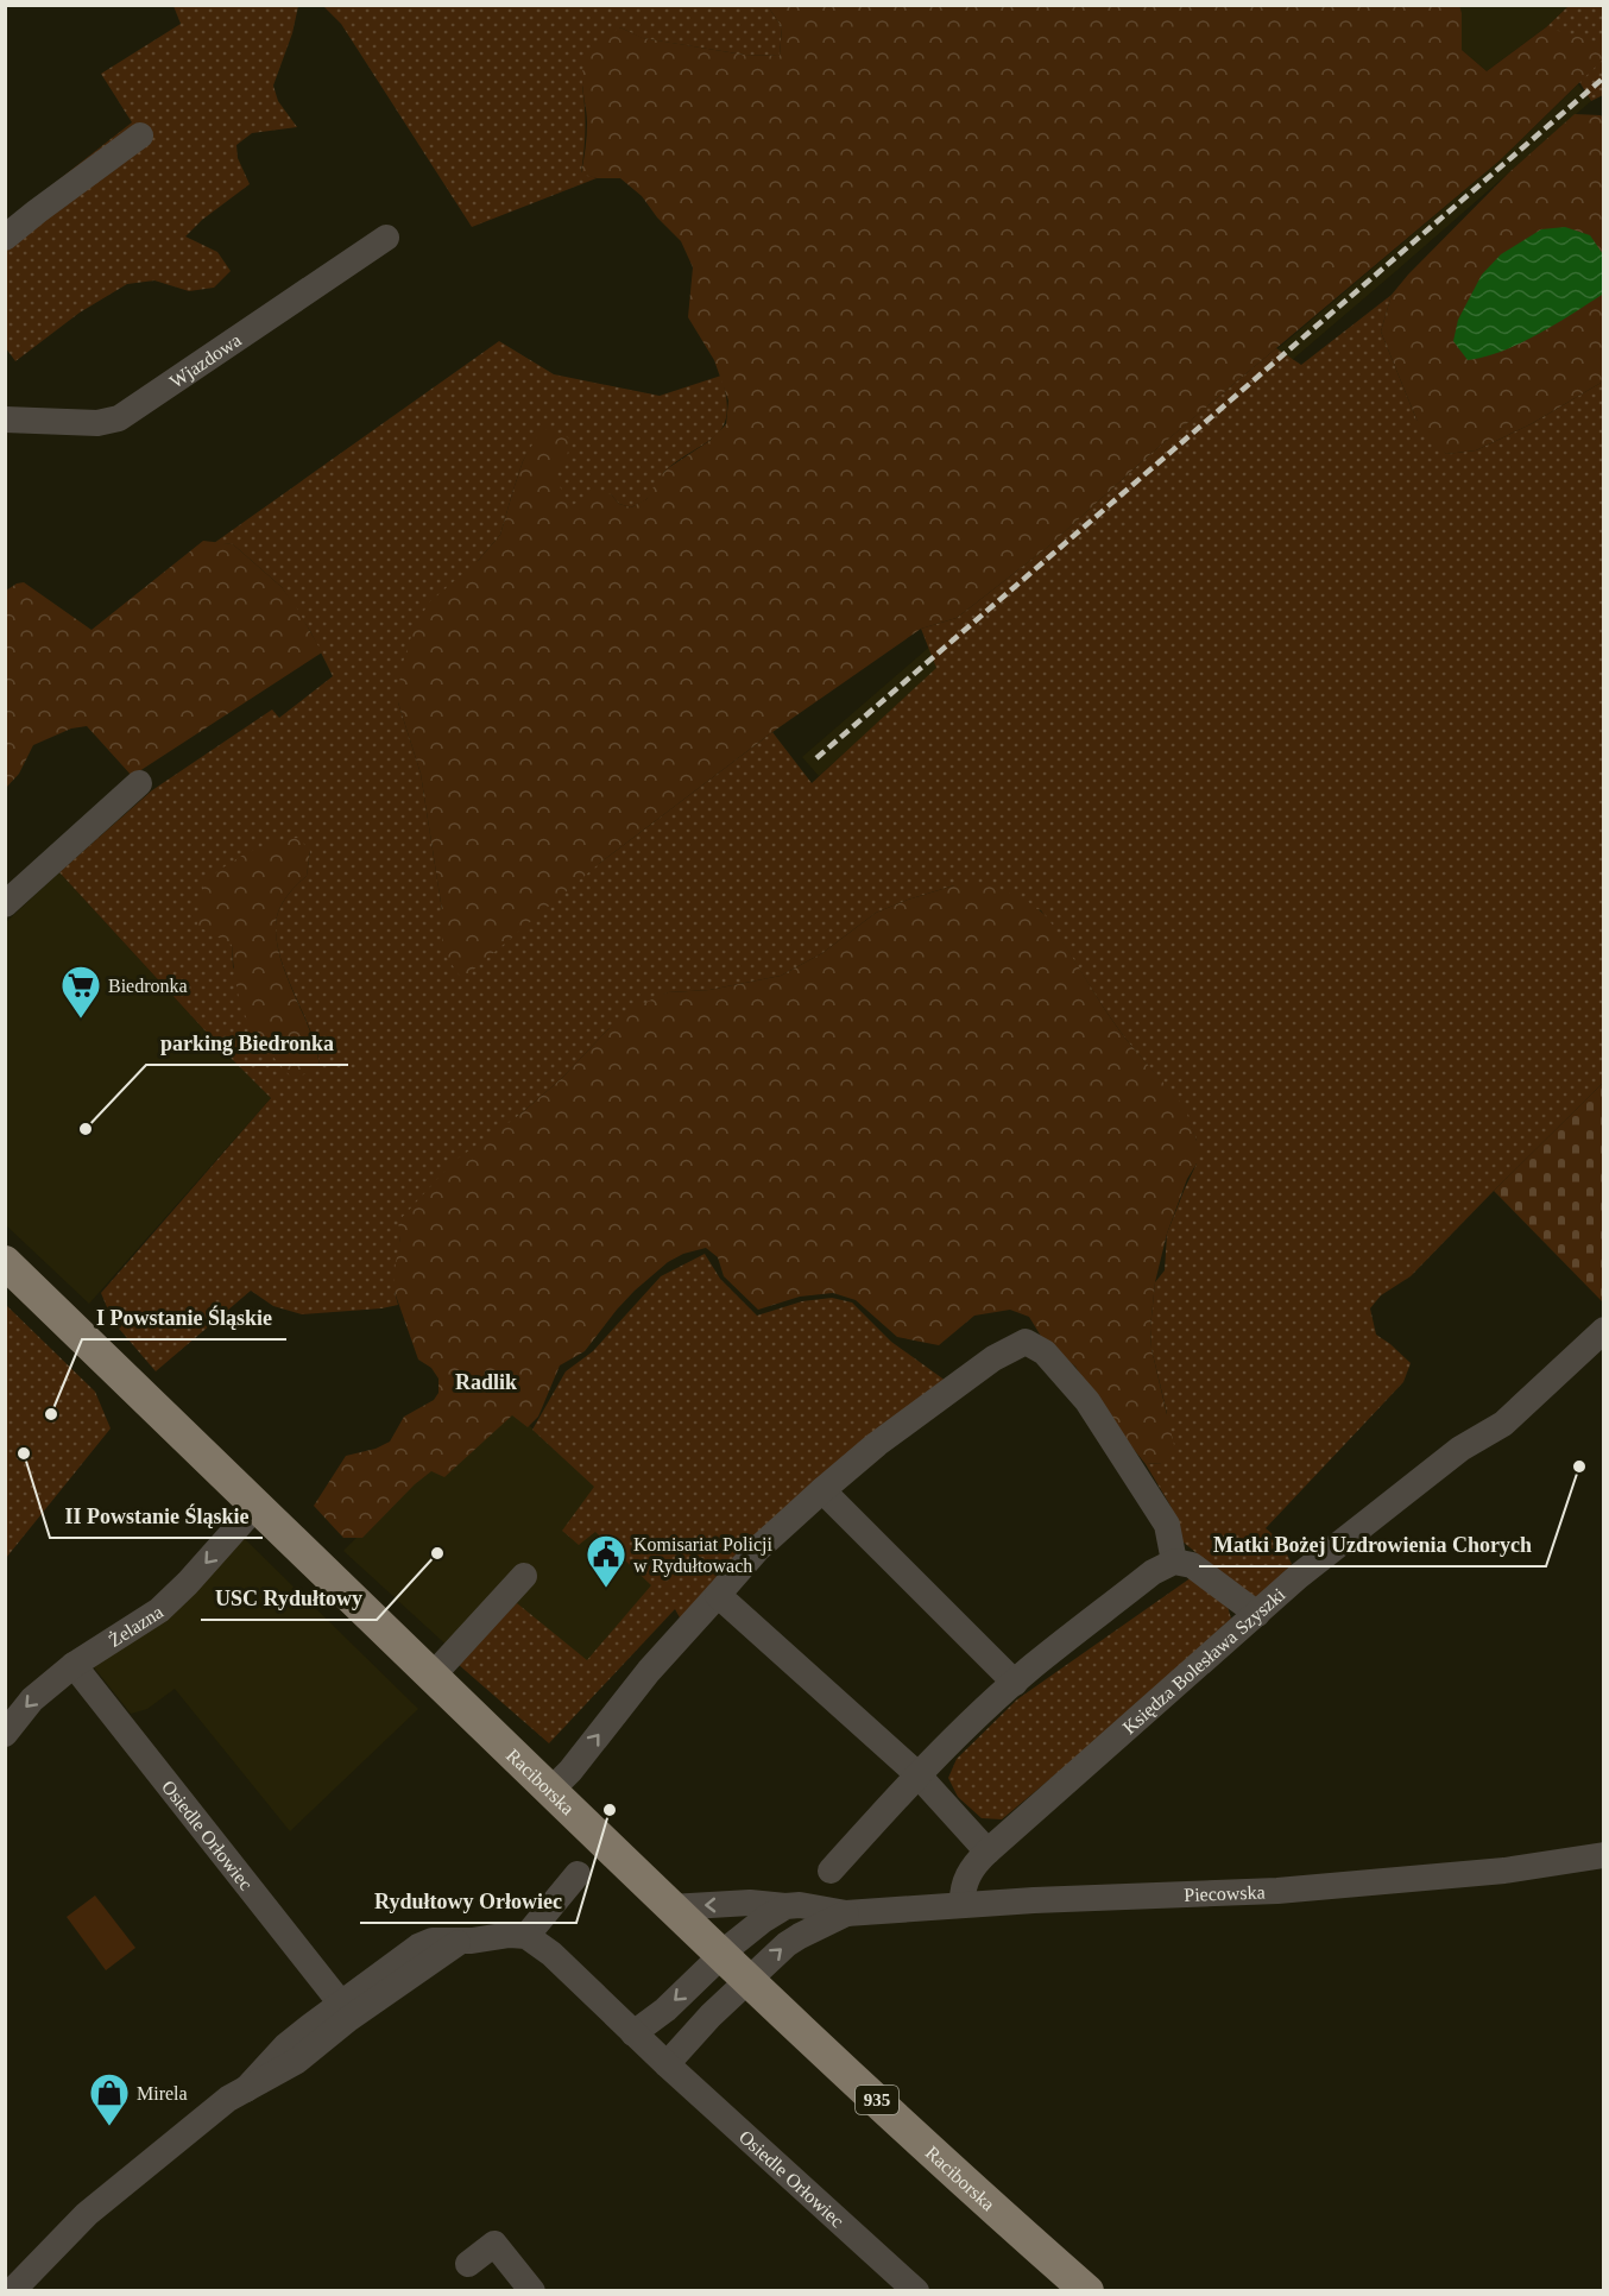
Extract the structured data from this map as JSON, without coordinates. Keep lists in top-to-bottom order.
{
  "streets": {
    "main road": ["Raciborska", "935"],
    "street": [
      "Wjazdowa",
      "Żelazna",
      "Księdza Bolesława Szyszki",
      "Osiedle Orłowiec",
      "Piecowska"
    ]
  },
  "crossings": [
    ["Żelazna", "Raciborska"],
    ["Żelazna", "Osiedle Orłowiec"],
    ["Księdza Bolesława Szyszki", "Piecowska"],
    ["Raciborska", "Piecowska"]
  ],
  "one_way": ["Żelazna"],
  "districts": ["Radlik"],
  "places": {
    "supermarket": ["Biedronka"],
    "other": [
      "parking Biedronka",
      "I Powstanie Śląskie",
      "II Powstanie Śląskie",
      "Matki Bożej Uzdrowienia Chorych",
      "USC Rydułtowy",
      "Rydułtowy Orłowiec"
    ],
    "public building": ["Komisariat Policji w Rydułtowach"],
    "shop": ["Mirela"]
  }
}
